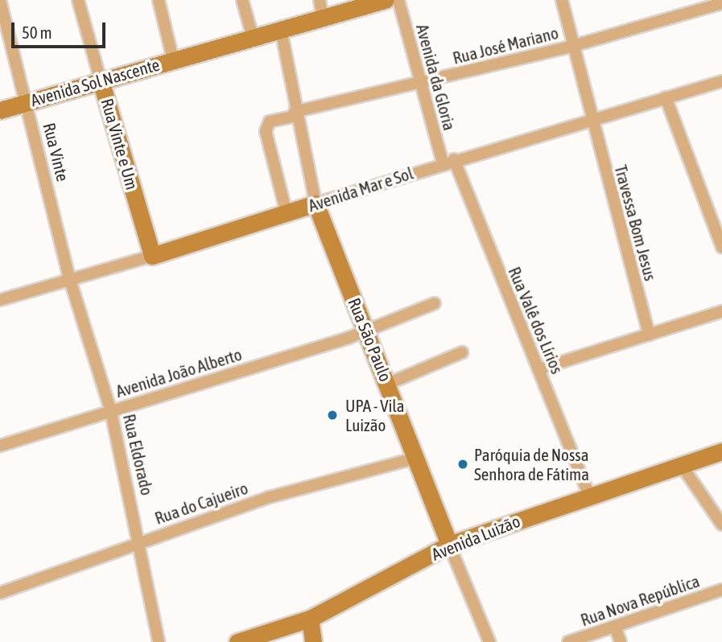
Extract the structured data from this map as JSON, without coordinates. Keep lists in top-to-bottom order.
{
  "streets": {
    "street": [
      "Rua José Mariano",
      "Avenida da Gloria",
      "Avenida Sol Nascente",
      "Rua Vinte e Um",
      "Rua Vinte",
      "Avenida Mar e Sol",
      "Travessa Bom Jesus",
      "Rua Valê dos Lírios",
      "Rua São Paulo",
      "Avenida João Alberto",
      "Rua Eldorado",
      "Rua do Cajueiro",
      "Avenida Luizão",
      "Rua Nova República"
    ]
  },
  "crossings": [
    ["Rua José Mariano", "Avenida da Gloria"],
    ["Rua José Mariano", "Avenida Mar e Sol"],
    ["Rua José Mariano", "Travessa Bom Jesus"],
    ["Rua José Mariano", "Rua São Paulo"],
    ["Avenida da Gloria", "Avenida Mar e Sol"],
    ["Avenida da Gloria", "Rua Valê dos Lírios"],
    ["Avenida Sol Nascente", "Rua Vinte e Um"],
    ["Avenida Sol Nascente", "Rua Vinte"],
    ["Avenida Sol Nascente", "Rua São Paulo"],
    ["Rua Vinte e Um", "Avenida Mar e Sol"],
    ["Rua Vinte", "Avenida Mar e Sol"],
    ["Rua Vinte", "Rua Eldorado"],
    ["Avenida Mar e Sol", "Travessa Bom Jesus"],
    ["Avenida Mar e Sol", "Rua Valê dos Lírios"],
    ["Avenida Mar e Sol", "Rua São Paulo"],
    ["Avenida Mar e Sol", "Rua Eldorado"],
    ["Rua Valê dos Lírios", "Avenida Luizão"],
    ["Rua São Paulo", "Avenida João Alberto"],
    ["Rua São Paulo", "Rua do Cajueiro"],
    ["Rua São Paulo", "Avenida Luizão"],
    ["Avenida João Alberto", "Rua Eldorado"],
    ["Rua Eldorado", "Rua do Cajueiro"]
  ],
  "places": ["UPA - Vila Luizão", "Paróquia de Nossa Senhora de Fátima"],
  "scale_bar": "50 m"
}
